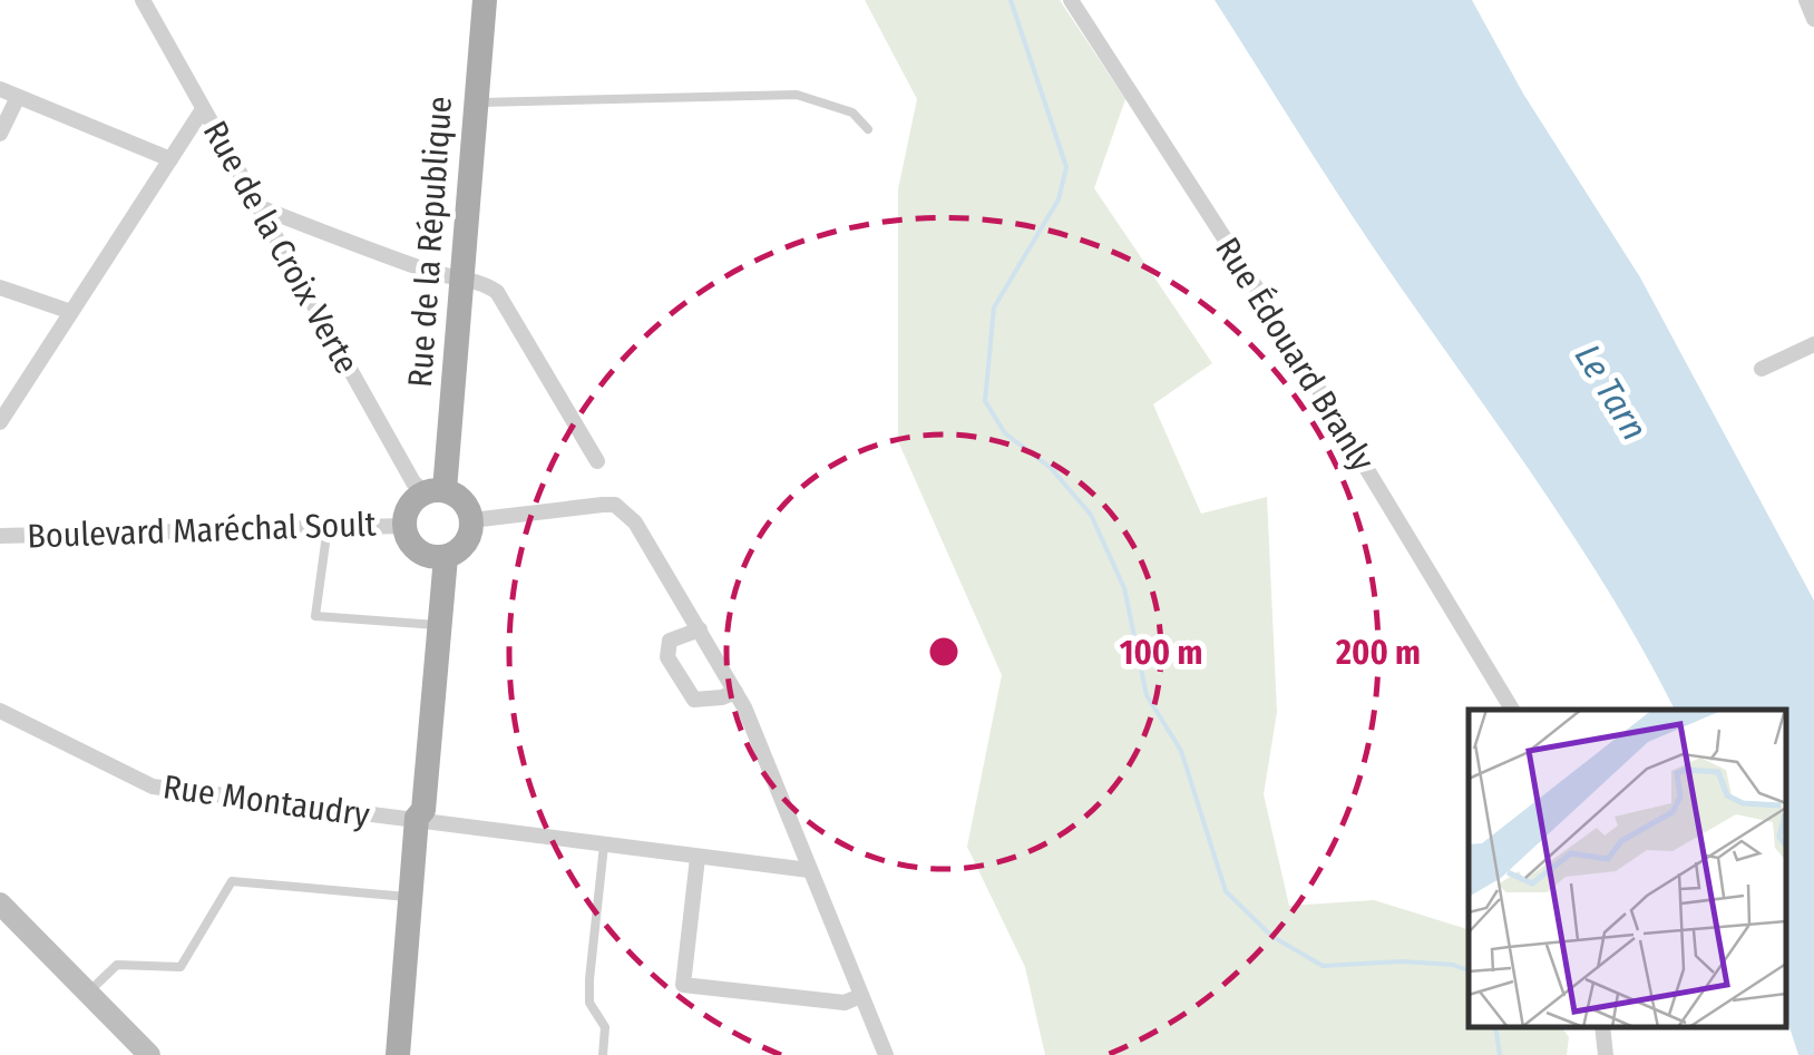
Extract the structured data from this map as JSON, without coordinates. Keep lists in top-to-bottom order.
{
  "streets": {
    "main road": ["Rue de la République"],
    "street": [
      "Rue de la Croix Verte",
      "Rue Édouard Branly",
      "Boulevard Maréchal Soult",
      "Rue Montaudry"
    ]
  },
  "crossings": [
    ["Rue de la République", "Rue de la Croix Verte"],
    ["Rue de la République", "Boulevard Maréchal Soult"],
    ["Rue de la Croix Verte", "Boulevard Maréchal Soult"]
  ],
  "water": ["Le Tarn"],
  "rings": ["100 m", "200 m"]
}
